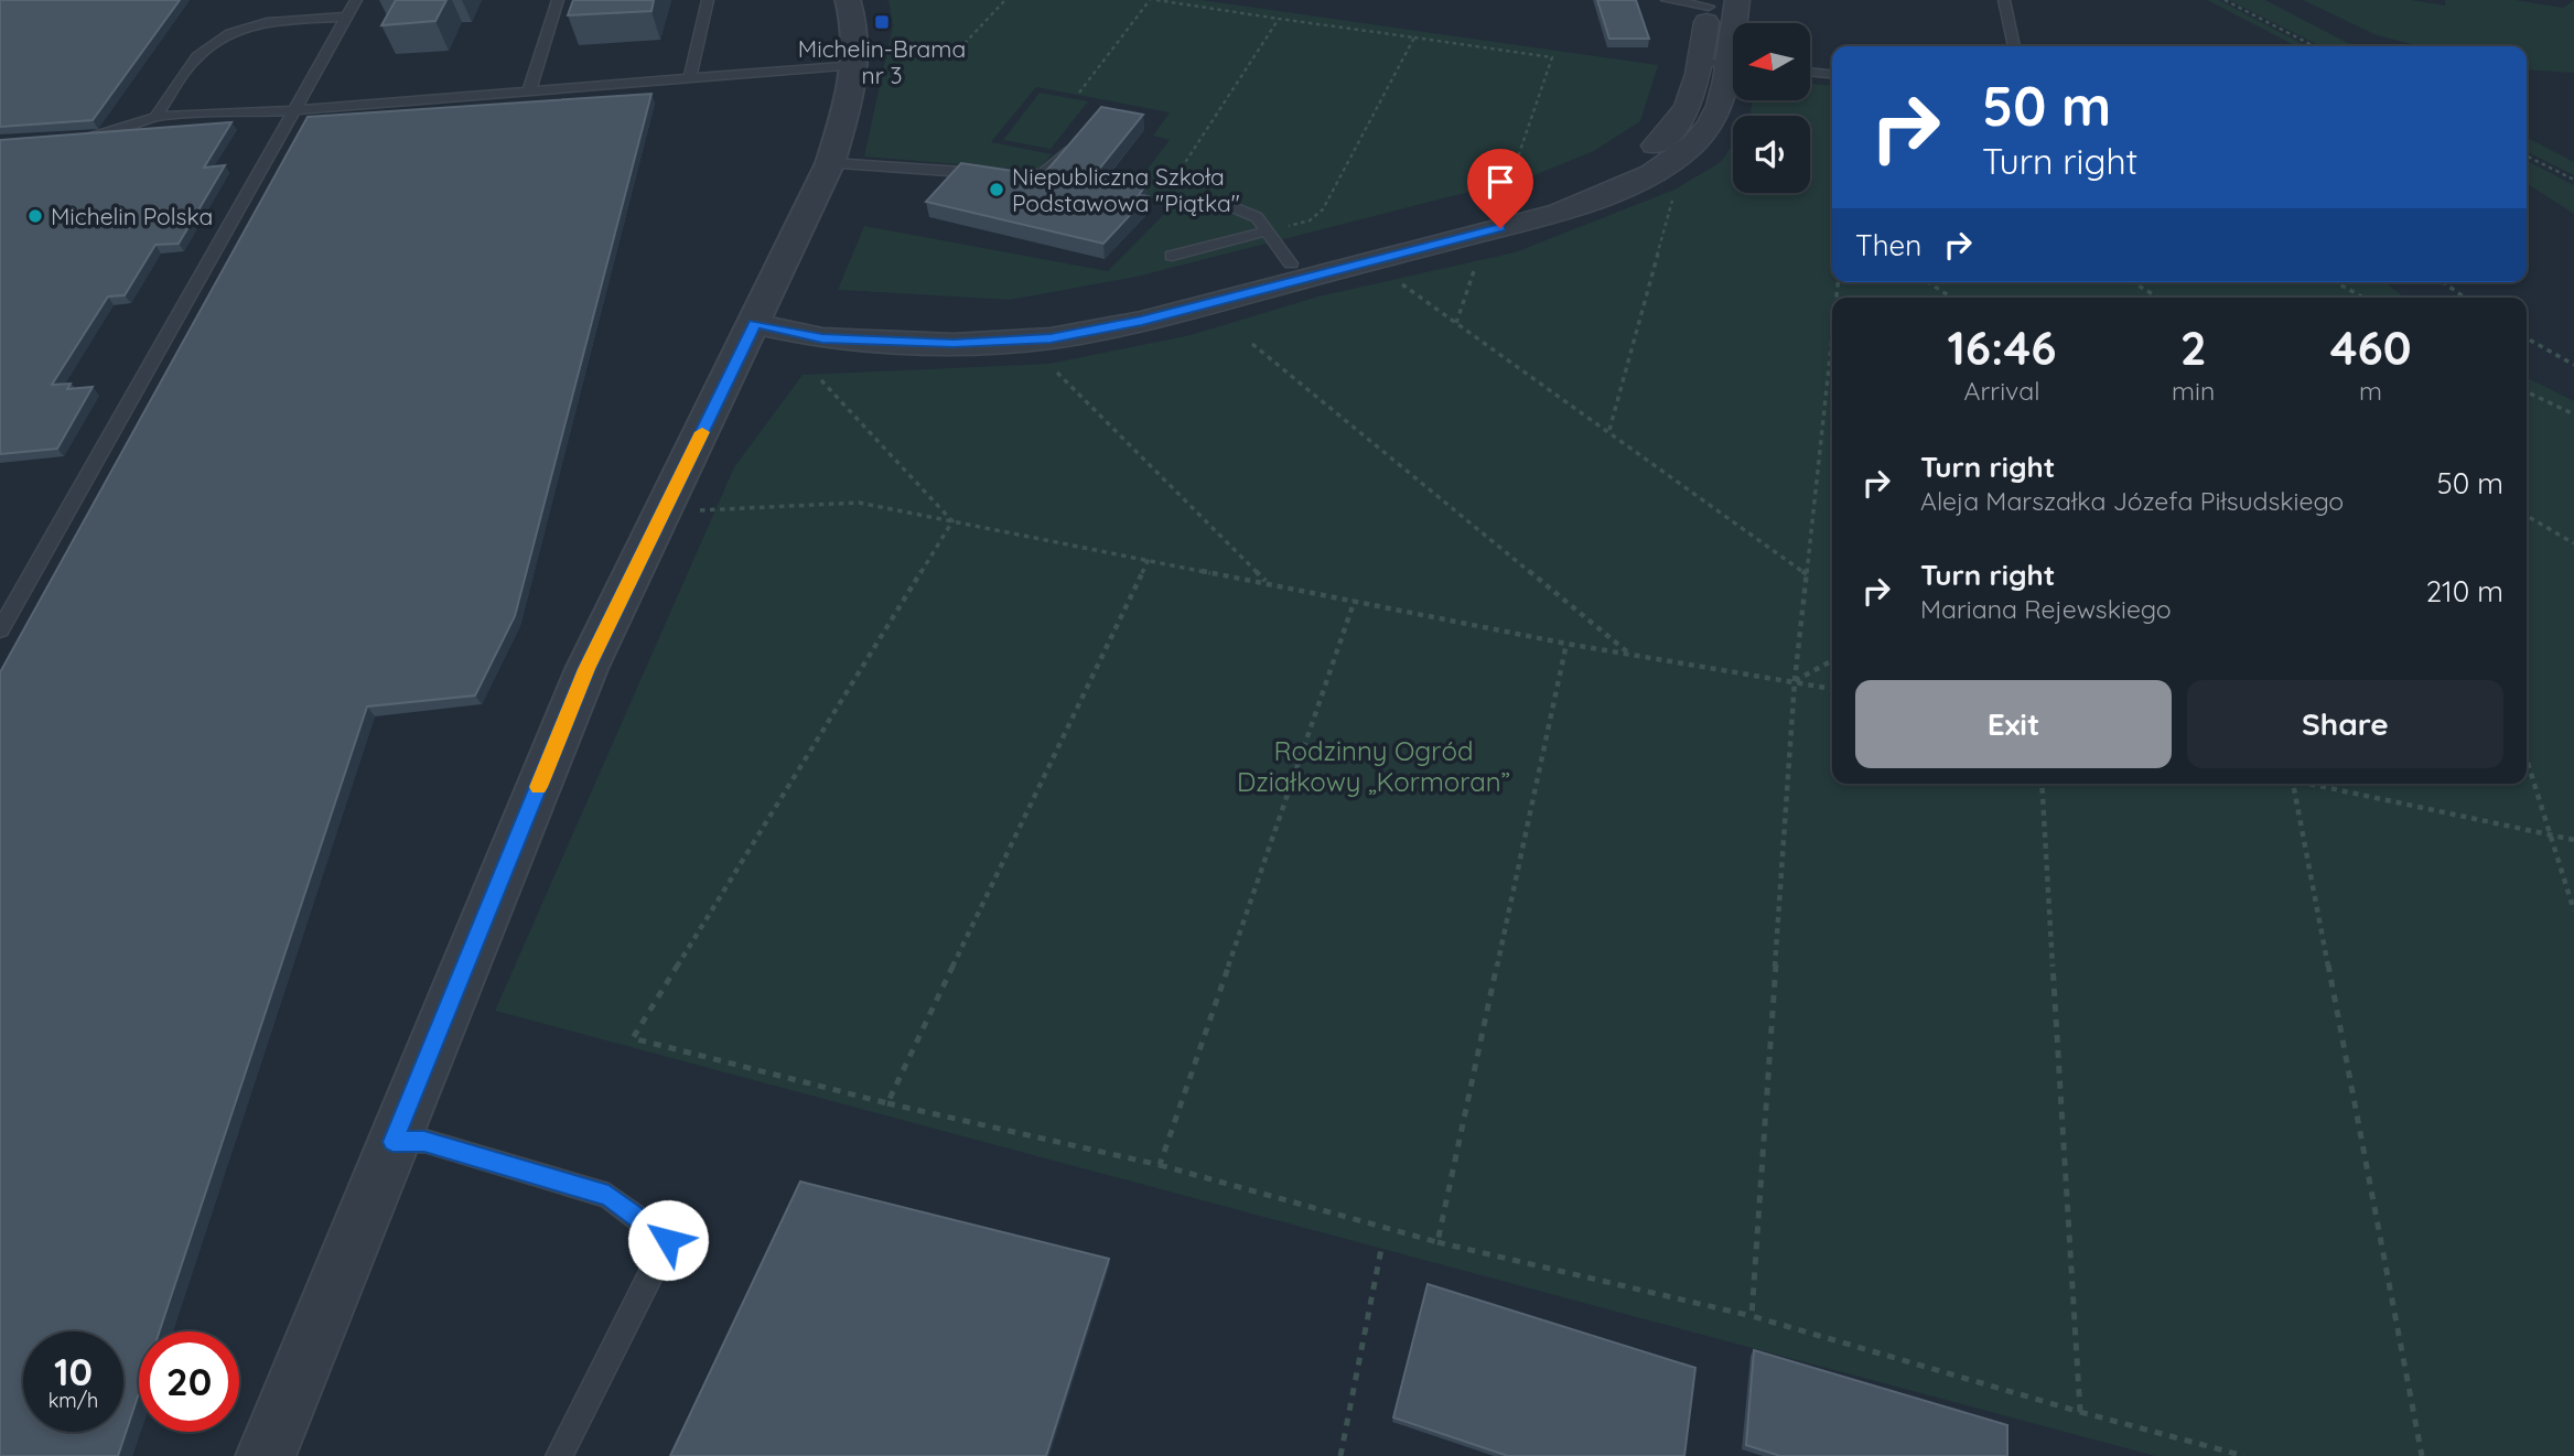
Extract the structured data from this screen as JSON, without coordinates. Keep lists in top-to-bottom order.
{
  "parks": ["Rodzinny Ogród Działkowy „Kormoran”"],
  "places": {
    "transit": ["Michelin-Brama nr 3"],
    "other": ["Niepubliczna Szkoła Podstawowa \"Piątka\"", "Michelin Polska"]
  },
  "north": "left",
  "page": {
    "turn": ["50 m", "Turn right"],
    "then": "Then",
    "eta": [
      "16:46",
      "Arrival",
      "2",
      "min",
      "460",
      "m"
    ],
    "list": [
      {
        "name": "Turn right",
        "note": "Aleja Marszałka Józefa Piłsudskiego",
        "value": "50 m"
      },
      {
        "name": "Turn right",
        "note": "Mariana Rejewskiego",
        "value": "210 m"
      }
    ],
    "buttons": ["Exit", "Share"],
    "speed": "10 km/h",
    "limit": "20"
  }
}
